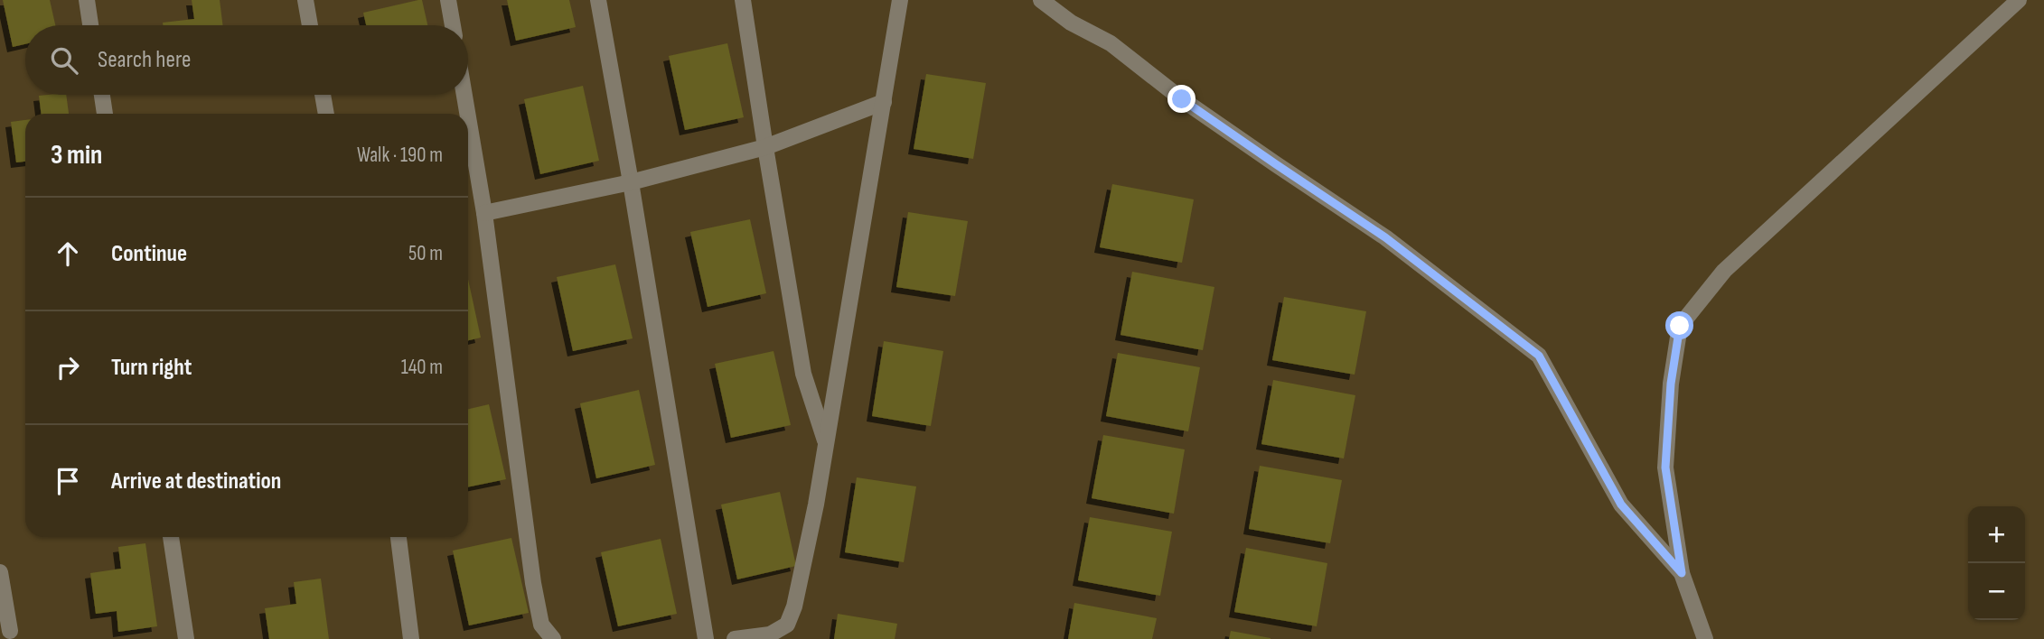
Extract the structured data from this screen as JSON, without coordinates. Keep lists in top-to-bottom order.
{
  "page": {
    "search": "Search here",
    "heading": ["3 min", "Walk · 190 m"],
    "list": [
      ["Continue", "50 m"],
      ["Turn right", "140 m"],
      "Arrive at destination"
    ],
    "map_buttons": ["+", "−"]
  }
}
